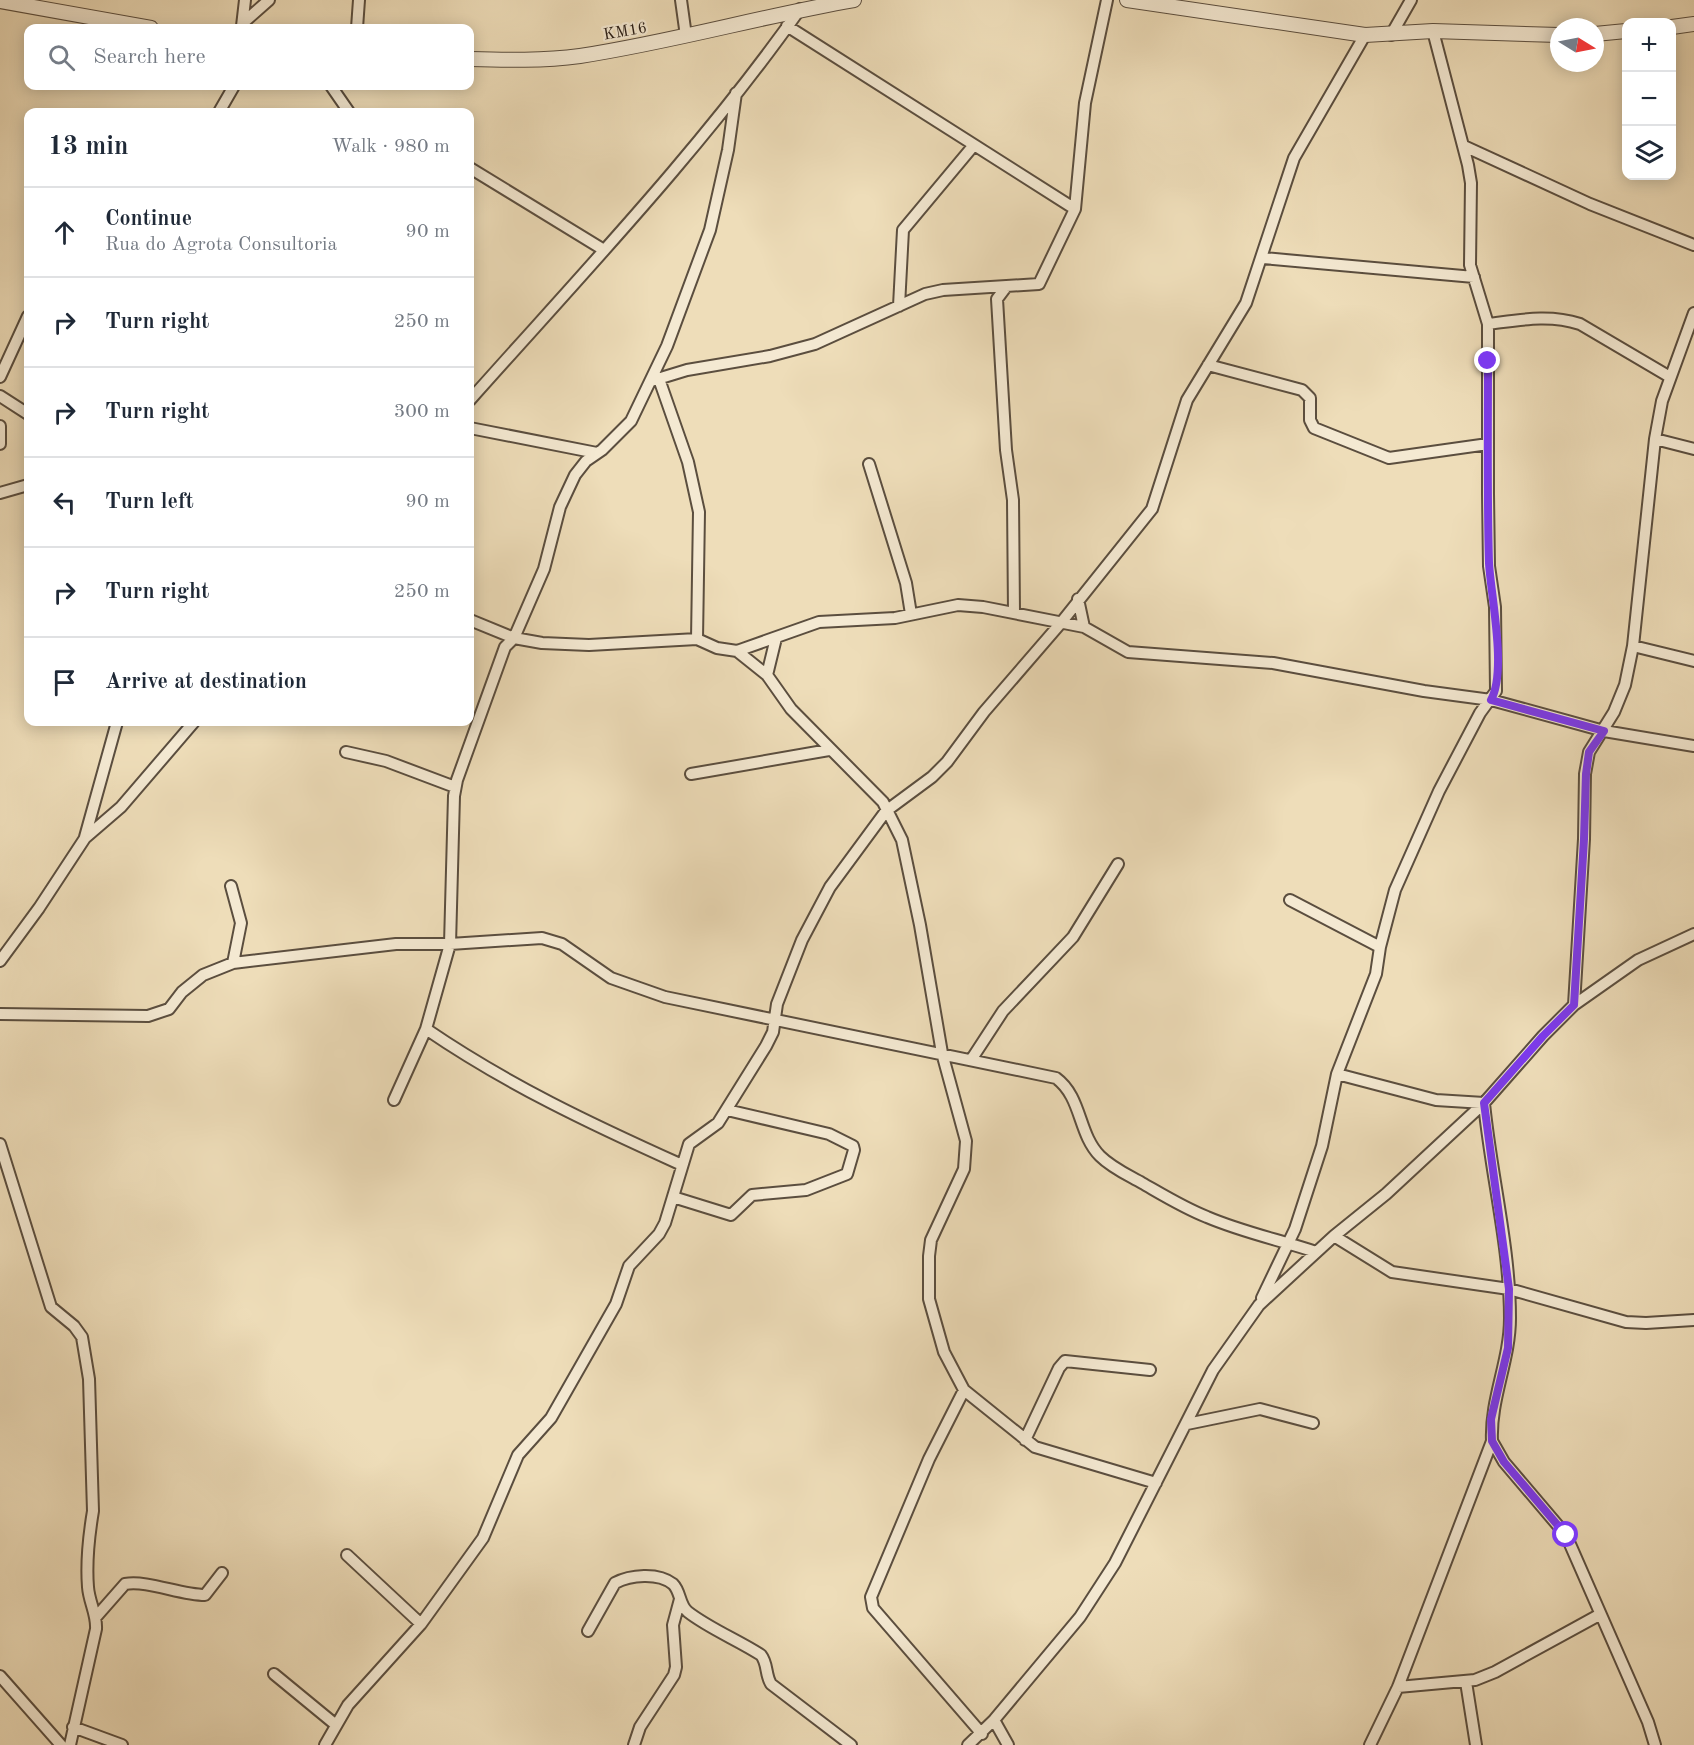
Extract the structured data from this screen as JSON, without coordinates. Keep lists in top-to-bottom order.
{
  "streets": {
    "street": ["KM16"]
  },
  "north": "right",
  "page": {
    "map_buttons": ["+", "−"],
    "search": "Search here",
    "heading": ["13 min", "Walk · 980 m"],
    "list": [
      ["Continue", "Rua do Agrota Consultoria", "90 m"],
      ["Turn right", "250 m"],
      ["Turn right", "300 m"],
      ["Turn left", "90 m"],
      ["Turn right", "250 m"],
      "Arrive at destination"
    ]
  }
}
